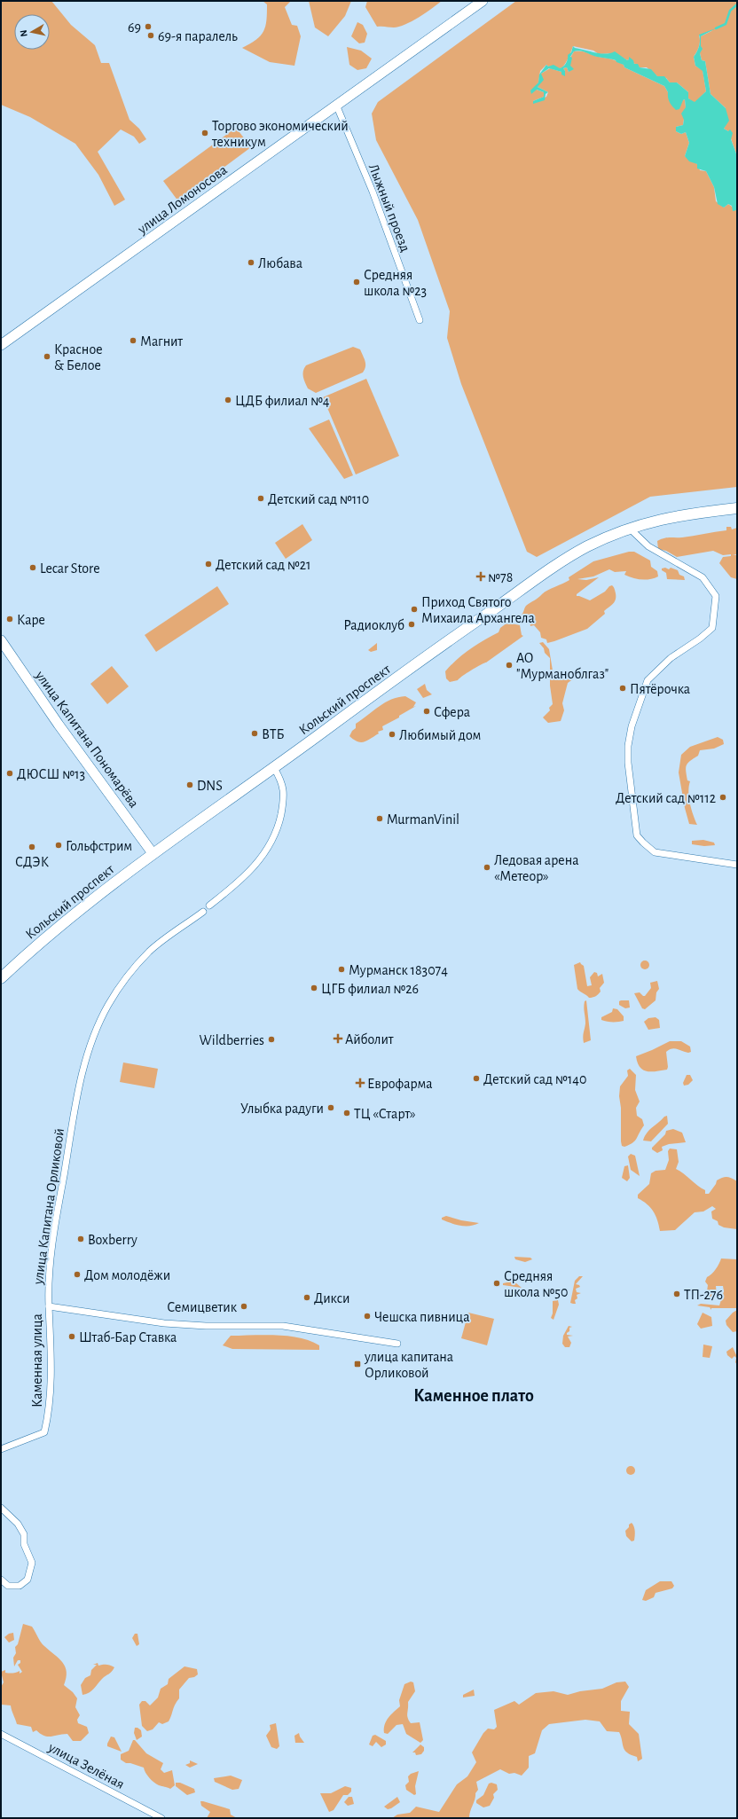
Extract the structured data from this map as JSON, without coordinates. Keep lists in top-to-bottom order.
{
  "streets": {
    "main road": ["Кольский проспект"],
    "street": [
      "улица Ломоносова",
      "Лыжный проезд",
      "улица Капитана Пономарёва",
      "улица Капитана Орликовой",
      "Каменная улица",
      "улица Зелёная"
    ]
  },
  "crossings": [
    ["улица Ломоносова", "Лыжный проезд"],
    ["Кольский проспект", "улица Капитана Пономарёва"],
    ["улица Капитана Орликовой", "Каменная улица"]
  ],
  "districts": ["Каменное плато"],
  "places": {
    "other": [
      "69",
      "69-я паралель",
      "Торгово экономический техникум",
      "Любава",
      "Средняя школа №23",
      "Магнит",
      "Красное & Белое",
      "ЦДБ филиал №4",
      "Детский сад №110",
      "Детский сад №21",
      "Lecar Store",
      "Приход Святого Михаила Архангела",
      "Каре",
      "Радиоклуб",
      "AO \"Мурманоблгаз\"",
      "Пятёрочка",
      "Сфера",
      "ВТБ",
      "Любимый дом",
      "ДЮСШ №13",
      "DNS",
      "Детский сад №112",
      "MurmanVinil",
      "Гольфстрим",
      "СДЭК",
      "Ледовая арена «Метеор»",
      "Мурманск 183074",
      "ЦГБ филиал №26",
      "Wildberries",
      "Детский сад №140",
      "Улыбка радуги",
      "ТЦ «Старт»",
      "Boxberry",
      "Дом молодёжи",
      "Средняя школа №50",
      "ТП-276",
      "Дикси",
      "Семицветик",
      "Чешска пивница",
      "Штаб-Бар Ставка"
    ],
    "health": ["№78", "Айболит", "Еврофарма"],
    "transit": ["улица капитана Орликовой"]
  },
  "north": "left"
}
